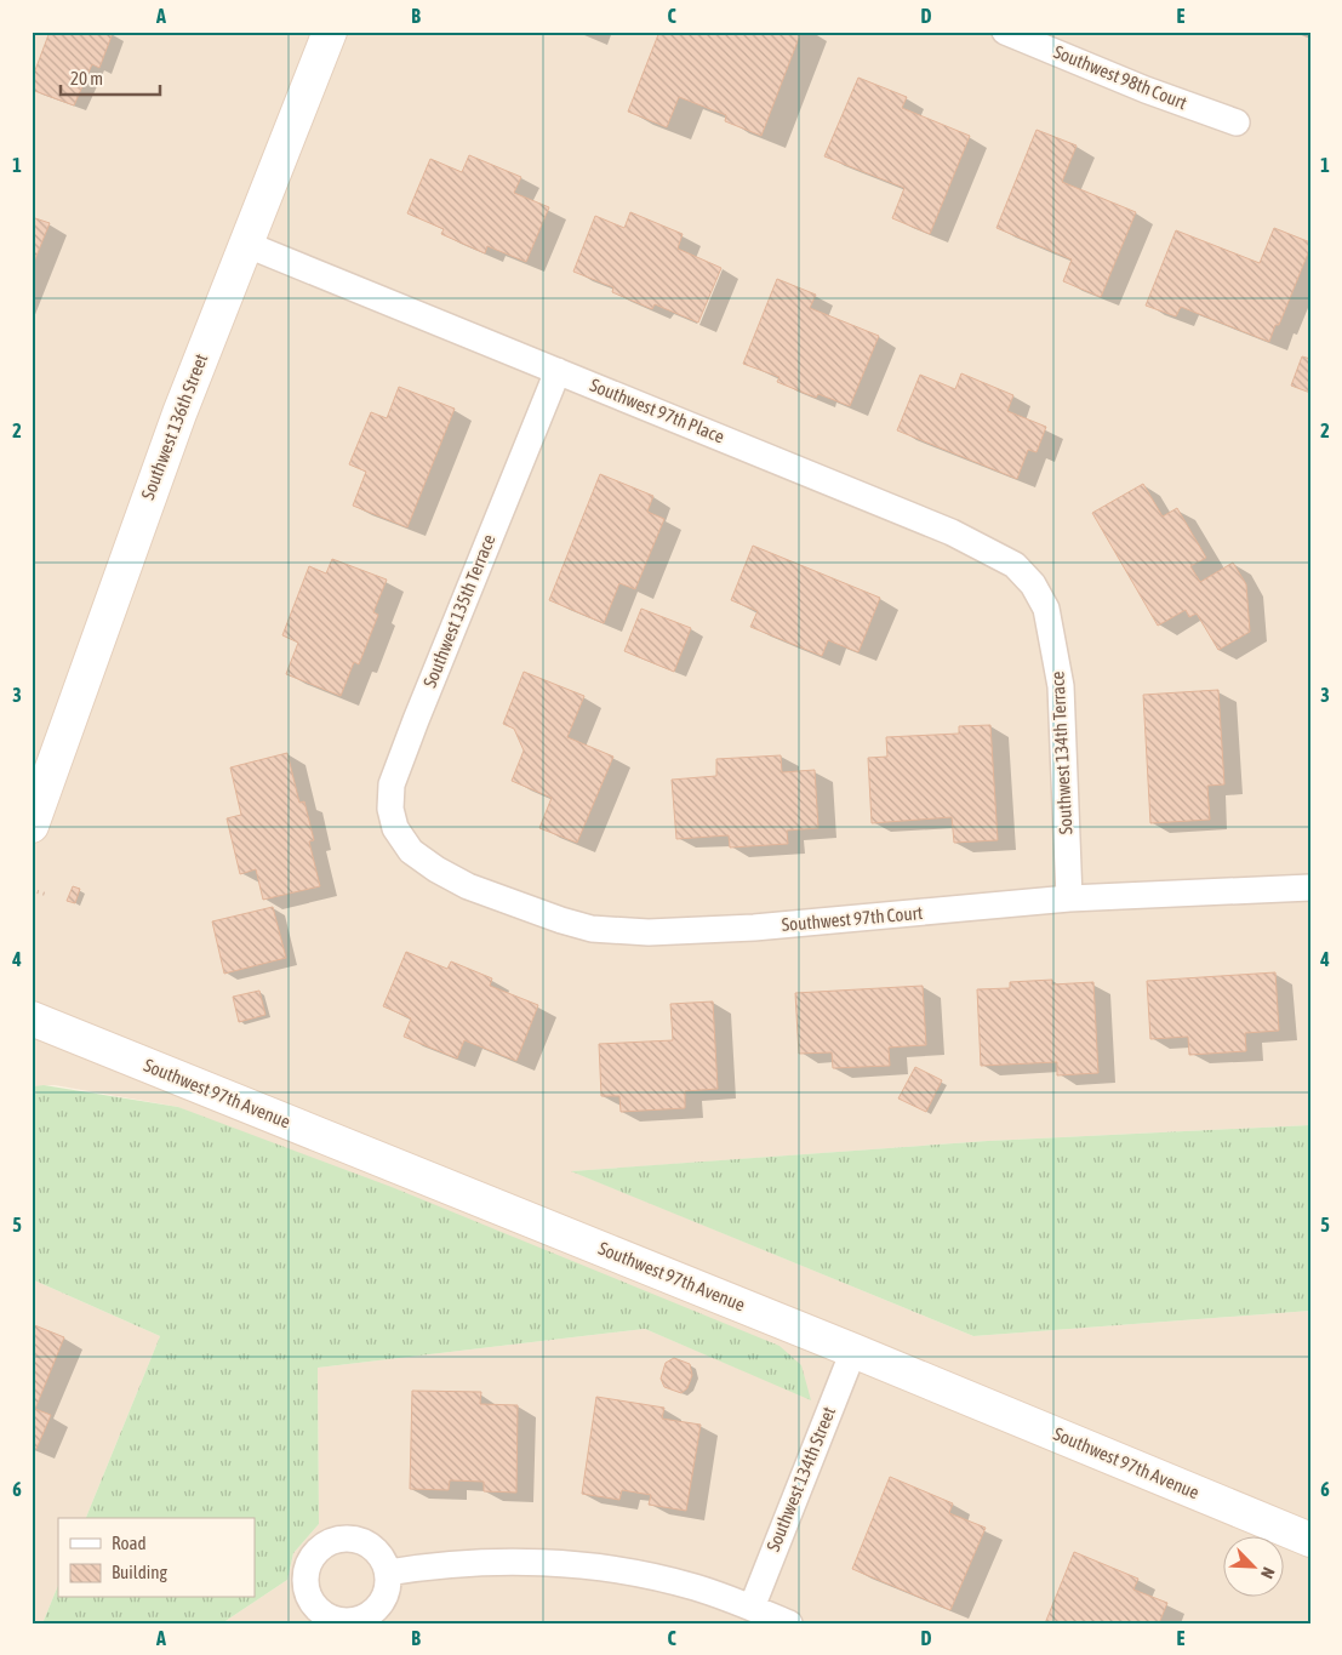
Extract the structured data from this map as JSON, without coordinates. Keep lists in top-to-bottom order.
{
  "streets": {
    "street": [
      "Southwest 98th Court",
      "Southwest 97th Place",
      "Southwest 136th Street",
      "Southwest 135th Terrace",
      "Southwest 134th Terrace",
      "Southwest 97th Court",
      "Southwest 97th Avenue",
      "Southwest 134th Street"
    ]
  },
  "crossings": [
    ["Southwest 97th Place", "Southwest 136th Street"],
    ["Southwest 97th Place", "Southwest 135th Terrace"],
    ["Southwest 97th Place", "Southwest 134th Terrace"],
    ["Southwest 135th Terrace", "Southwest 97th Court"],
    ["Southwest 134th Terrace", "Southwest 97th Court"],
    ["Southwest 97th Avenue", "Southwest 134th Street"]
  ],
  "legend": ["Road", "Building"],
  "scale_bar": "20 m",
  "north": "bottom right",
  "grid": {
    "columns": [
      "A",
      "B",
      "C",
      "D",
      "E"
    ],
    "rows": [
      "1",
      "2",
      "3",
      "4",
      "5",
      "6"
    ]
  }
}
